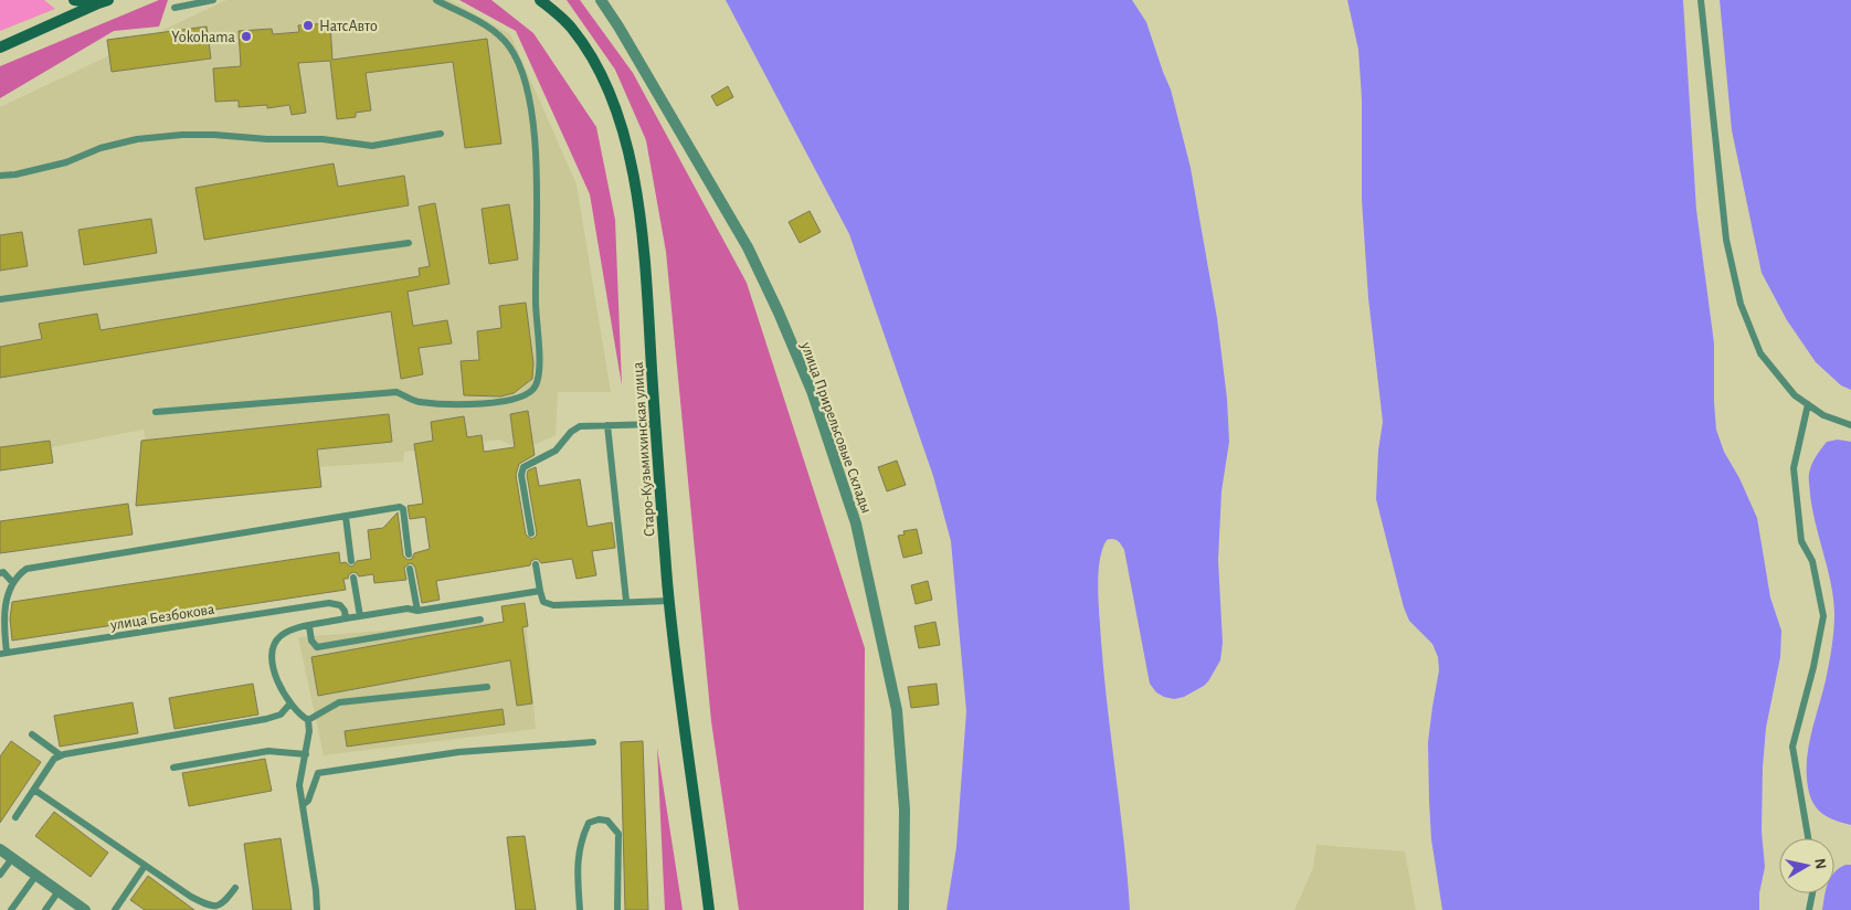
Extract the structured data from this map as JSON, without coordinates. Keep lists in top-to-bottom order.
{
  "streets": {
    "main road": ["Старо-Кузьмихинская улица"],
    "street": ["улица Прирельсовые Склады"],
    "lane": ["улица Безбокова"]
  },
  "places": ["НатсАвто", "Yokohama"],
  "north": "right"
}
